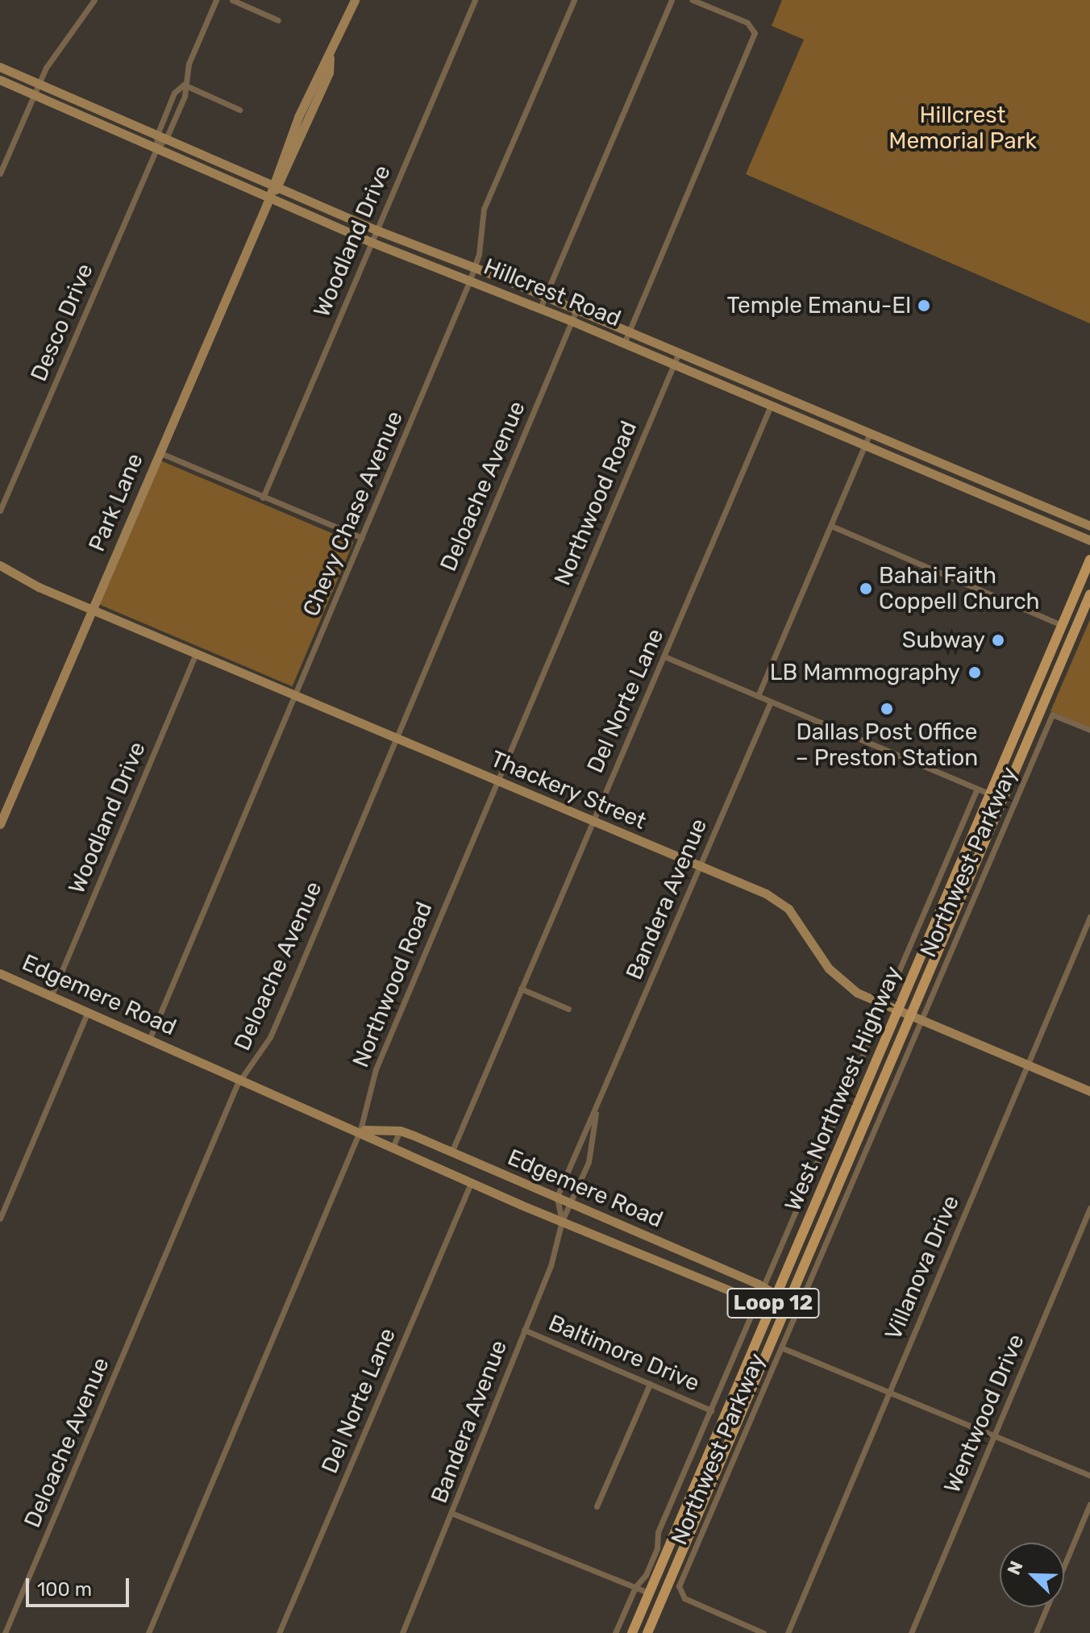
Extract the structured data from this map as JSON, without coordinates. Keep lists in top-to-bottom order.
{
  "streets": {
    "main road": ["West Northwest Highway", "Loop 12"],
    "street": [
      "Woodland Drive",
      "Hillcrest Road",
      "Desco Drive",
      "Deloache Avenue",
      "Park Lane",
      "Northwood Road",
      "Chevy Chase Avenue",
      "Del Norte Lane",
      "Thackery Street",
      "Northwest Parkway",
      "Bandera Avenue",
      "Edgemere Road",
      "Villanova Drive",
      "Baltimore Drive",
      "Wentwood Drive"
    ]
  },
  "crossings": [
    ["Woodland Drive", "Hillcrest Road"],
    ["Woodland Drive", "Thackery Street"],
    ["Woodland Drive", "Edgemere Road"],
    ["Hillcrest Road", "Desco Drive"],
    ["Hillcrest Road", "Deloache Avenue"],
    ["Hillcrest Road", "Park Lane"],
    ["Hillcrest Road", "Northwood Road"],
    ["Hillcrest Road", "Chevy Chase Avenue"],
    ["Hillcrest Road", "Del Norte Lane"],
    ["Deloache Avenue", "Thackery Street"],
    ["Deloache Avenue", "Edgemere Road"],
    ["Park Lane", "Thackery Street"],
    ["Northwood Road", "Thackery Street"],
    ["Northwood Road", "Edgemere Road"],
    ["Chevy Chase Avenue", "Thackery Street"],
    ["Chevy Chase Avenue", "Edgemere Road"],
    ["Del Norte Lane", "Thackery Street"],
    ["Del Norte Lane", "Edgemere Road"],
    ["Thackery Street", "Northwest Parkway"],
    ["Thackery Street", "Bandera Avenue"],
    ["Thackery Street", "West Northwest Highway"],
    ["Thackery Street", "Villanova Drive"],
    ["Northwest Parkway", "West Northwest Highway"],
    ["Bandera Avenue", "Edgemere Road"],
    ["Bandera Avenue", "Baltimore Drive"],
    ["Edgemere Road", "West Northwest Highway"]
  ],
  "parks": ["Hillcrest Memorial Park"],
  "places": [
    "Temple Emanu-El",
    "Bahai Faith Coppell Church",
    "Subway",
    "LB Mammography",
    "Dallas Post Office – Preston Station"
  ],
  "scale_bar": "100 m",
  "north": "top left"
}
